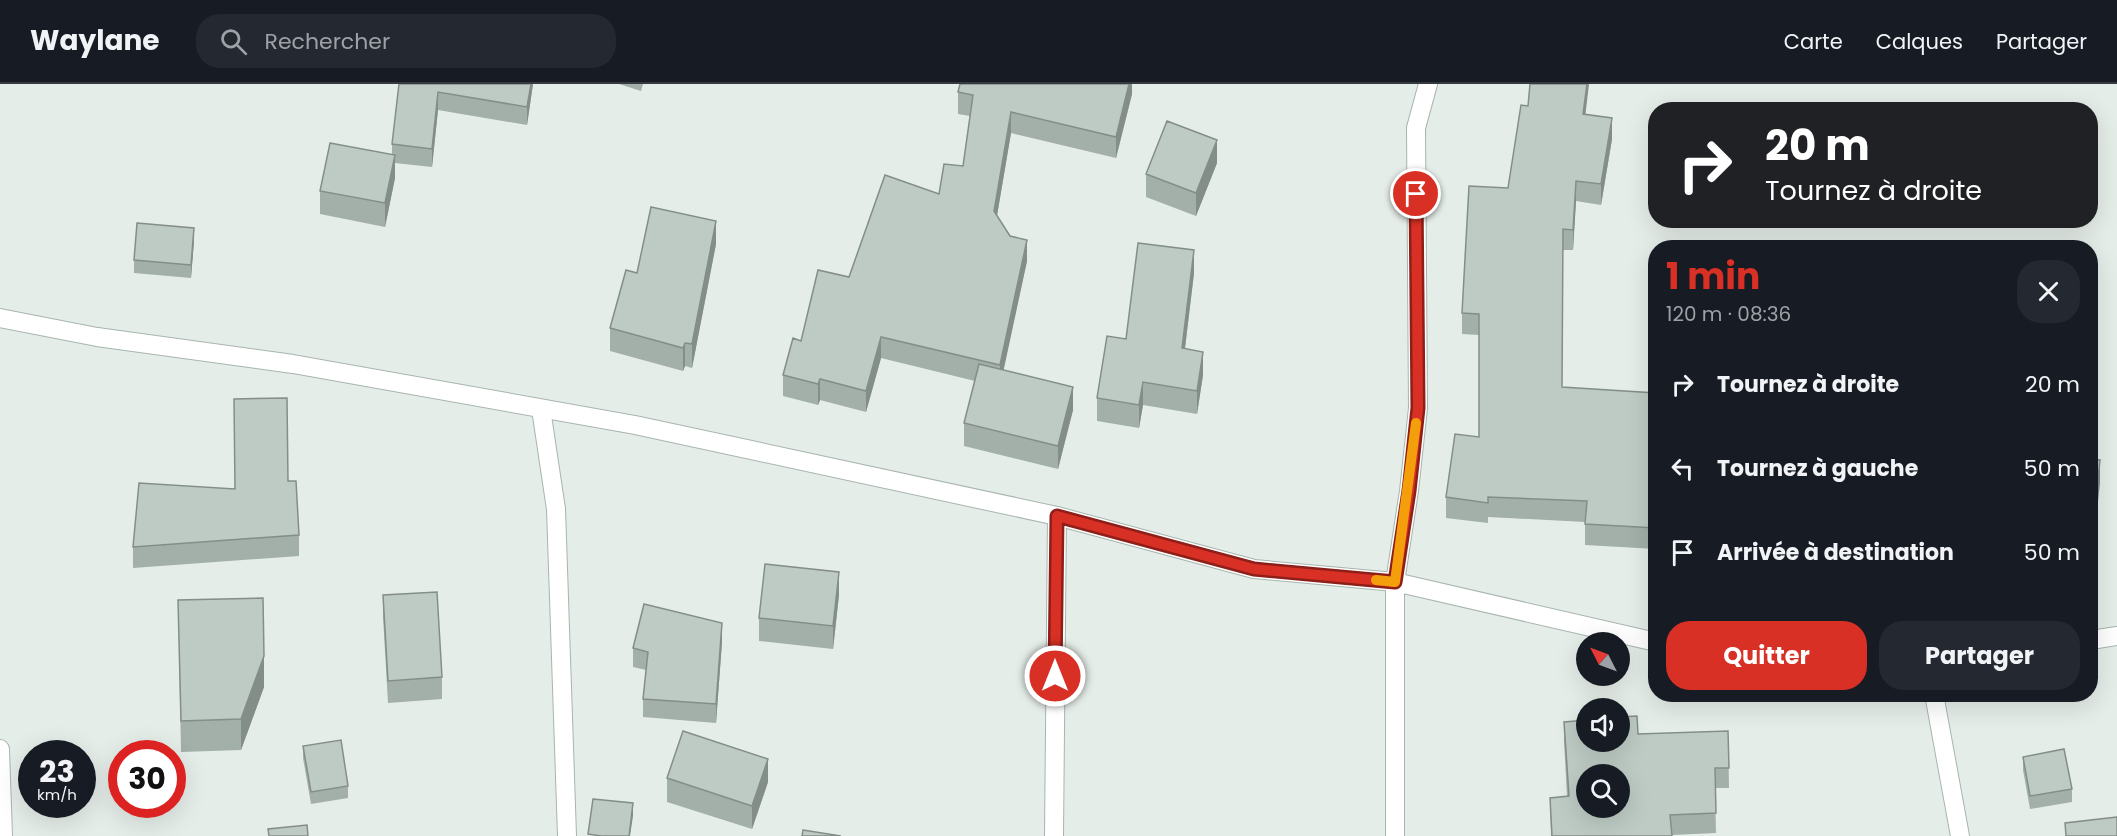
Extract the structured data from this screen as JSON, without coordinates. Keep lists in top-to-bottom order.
{
  "north": "top left",
  "page": {
    "header": "Waylane",
    "search": "Rechercher",
    "nav": ["Carte", "Calques", "Partager"],
    "turn": ["20 m", "Tournez à droite"],
    "heading": ["1 min", "120 m · 08:36"],
    "list": [
      {
        "name": "Tournez à droite",
        "value": "20 m"
      },
      {
        "name": "Tournez à gauche",
        "value": "50 m"
      },
      {
        "name": "Arrivée à destination",
        "value": "50 m"
      }
    ],
    "buttons": ["Quitter", "Partager"],
    "speed": "23 km/h",
    "limit": "30"
  }
}
